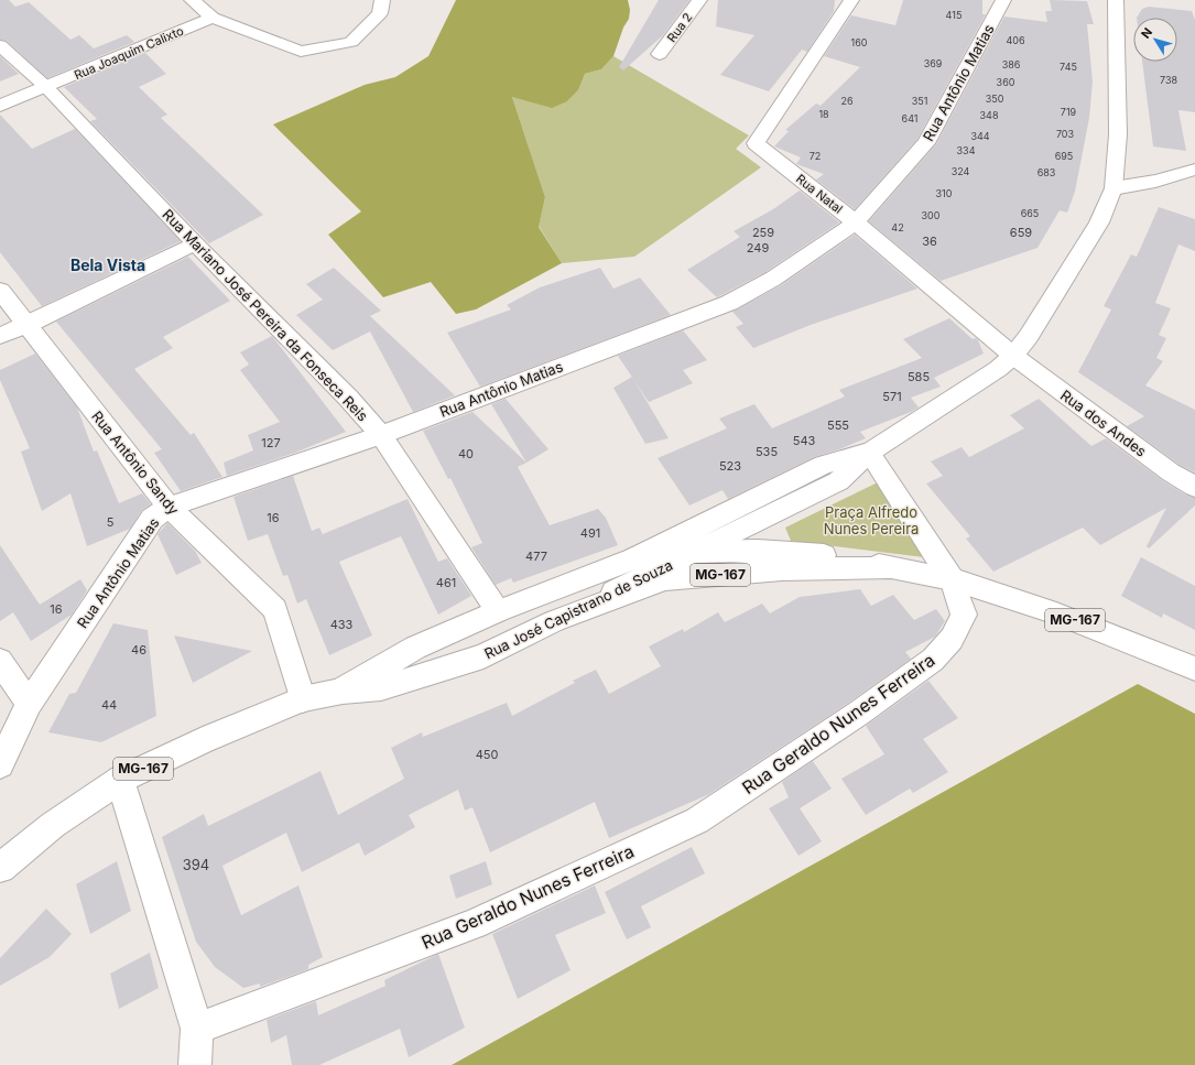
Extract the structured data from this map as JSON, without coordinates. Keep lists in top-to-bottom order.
{
  "streets": {
    "street": [
      "Rua 2",
      "Rua Joaquim Calixto",
      "Rua Antônio Matias",
      "Rua Natal",
      "Rua Mariano José Pereira da Fonseca Reis",
      "Rua dos Andes",
      "Rua Antônio Sandy",
      "MG-167",
      "Rua José Capistrano de Souza",
      "Rua Geraldo Nunes Ferreira"
    ]
  },
  "crossings": [
    ["Rua Joaquim Calixto", "Rua Mariano José Pereira da Fonseca Reis"],
    ["Rua Antônio Matias", "Rua Natal"],
    ["Rua Antônio Matias", "Rua Mariano José Pereira da Fonseca Reis"],
    ["Rua Antônio Matias", "Rua Antônio Sandy"],
    ["Rua Natal", "Rua dos Andes"],
    ["Rua Natal", "Rua José Capistrano de Souza"],
    ["Rua Mariano José Pereira da Fonseca Reis", "Rua José Capistrano de Souza"],
    ["Rua dos Andes", "Rua José Capistrano de Souza"],
    ["Rua Antônio Sandy", "Rua José Capistrano de Souza"],
    ["MG-167", "Rua José Capistrano de Souza"],
    ["MG-167", "Rua Geraldo Nunes Ferreira"]
  ],
  "districts": ["Bela Vista"],
  "parks": ["Praça Alfredo Nunes Pereira"],
  "house_numbers": [
    "415",
    "406",
    "160",
    "369",
    "386",
    "745",
    "738",
    "360",
    "350",
    "26",
    "351",
    "719",
    "18",
    "348",
    "641",
    "703",
    "344",
    "334",
    "72",
    "695",
    "324",
    "683",
    "310",
    "665",
    "300",
    "42",
    "259",
    "659",
    "36",
    "249",
    "585",
    "571",
    "555",
    "543",
    "127",
    "535",
    "40",
    "523",
    "16",
    "5",
    "491",
    "477",
    "461",
    "16",
    "433",
    "46",
    "44",
    "450",
    "394"
  ],
  "north": "top left"
}
